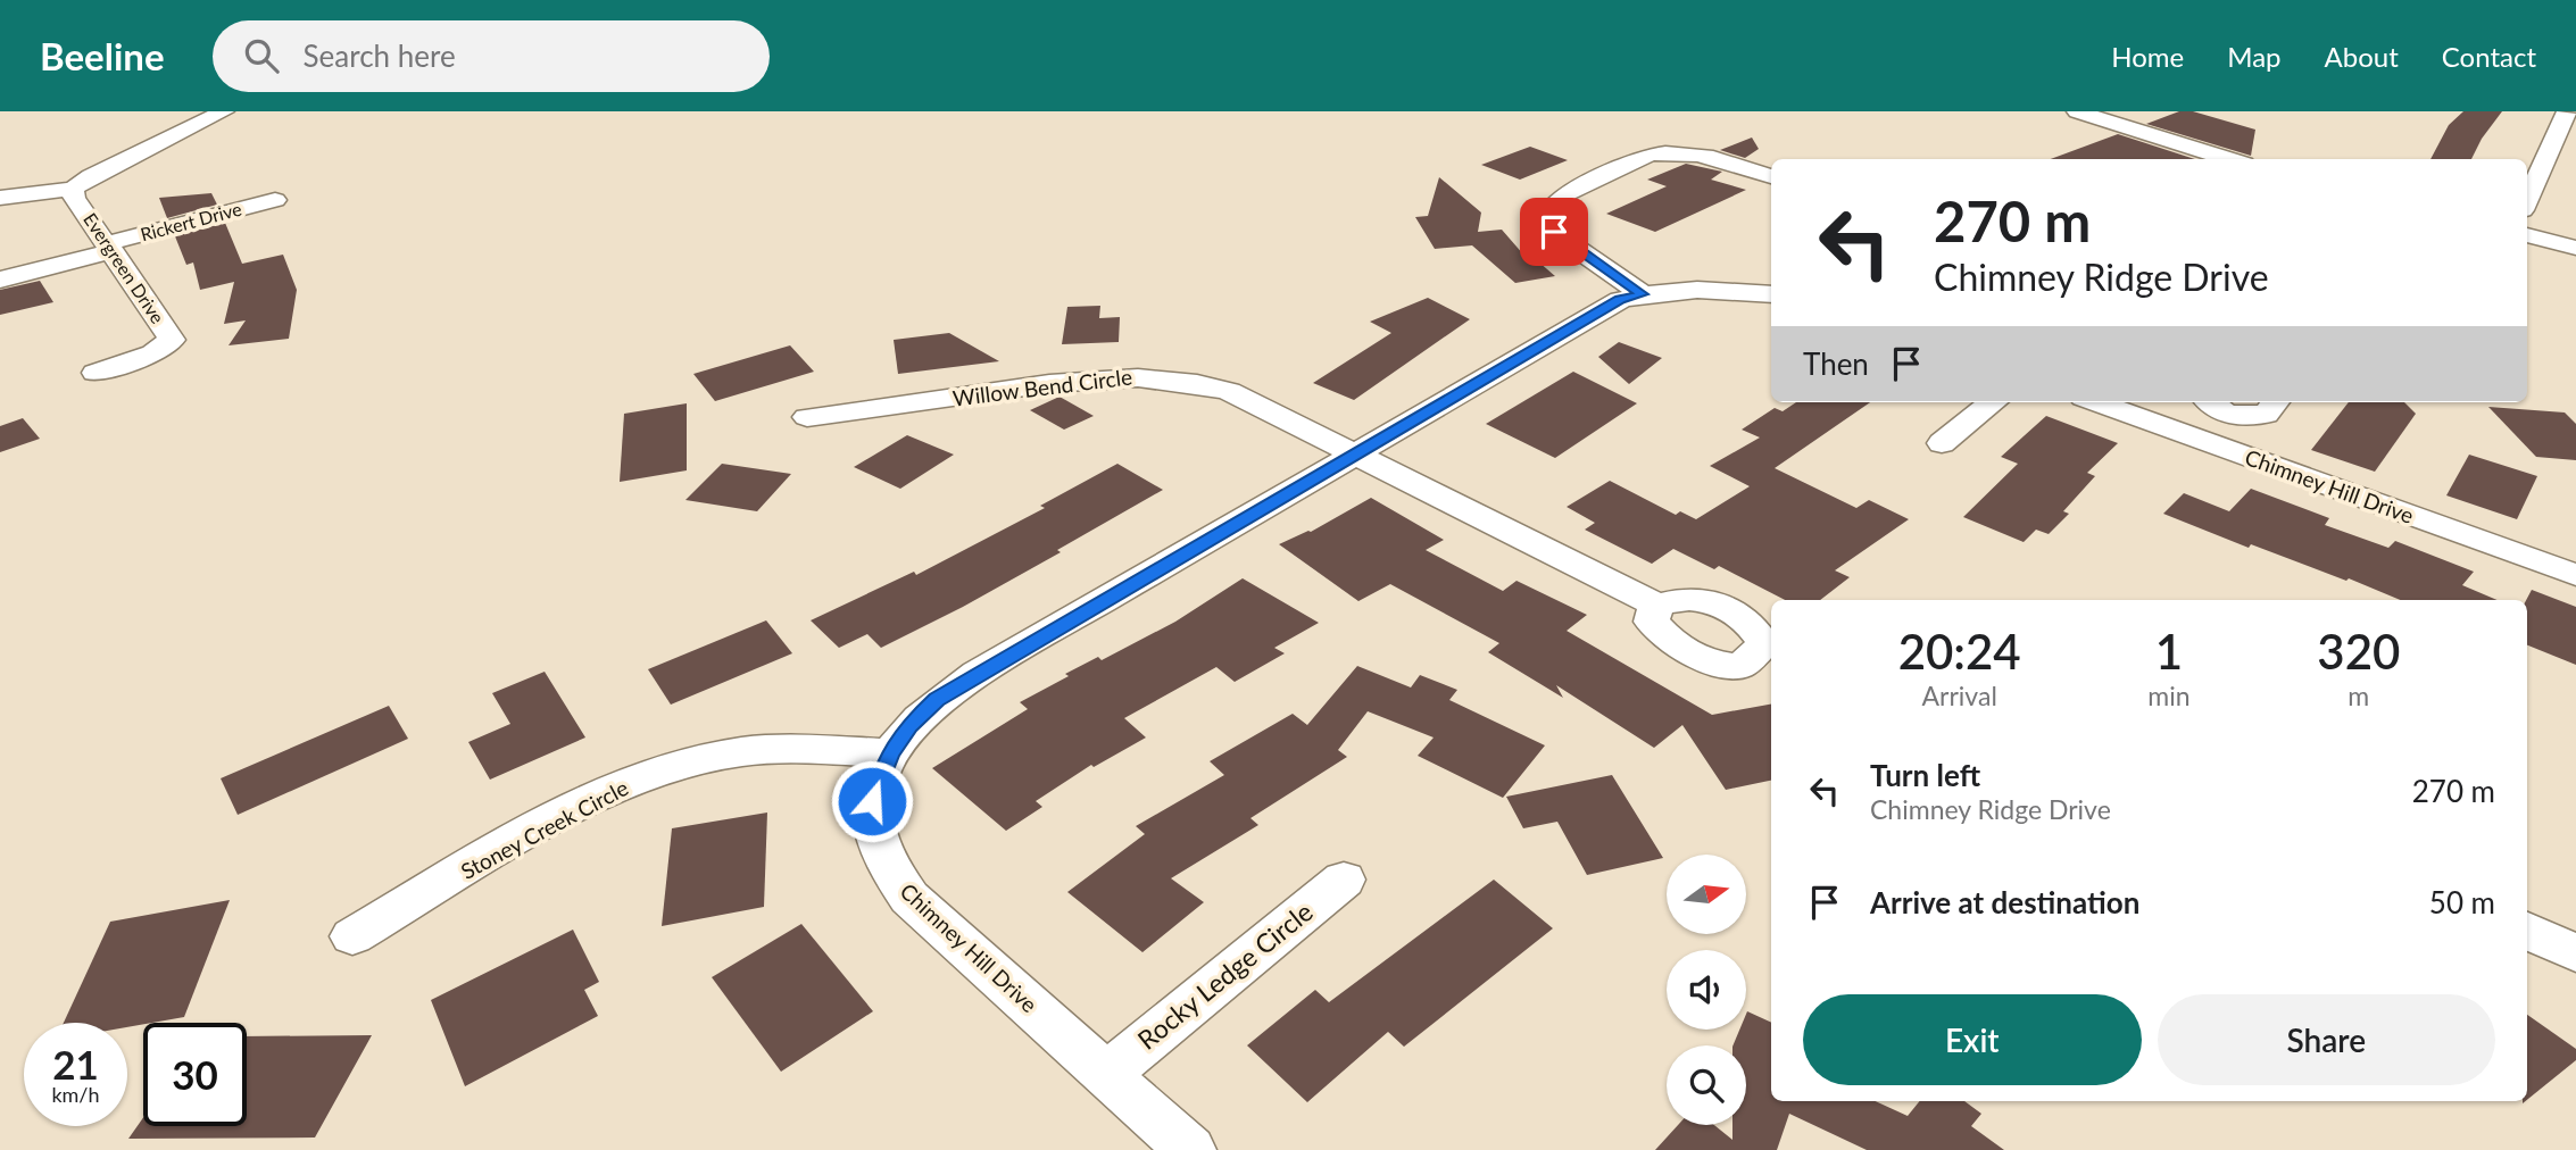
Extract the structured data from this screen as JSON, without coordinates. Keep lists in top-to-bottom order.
{
  "streets": {
    "street": [
      "Rickert Drive",
      "Evergreen Drive",
      "Willow Bend Circle",
      "Chimney Hill Drive",
      "Stoney Creek Circle",
      "Rocky Ledge Circle"
    ]
  },
  "crossings": [
    ["Rickert Drive", "Evergreen Drive"],
    ["Willow Bend Circle", "Chimney Hill Drive"],
    ["Chimney Hill Drive", "Stoney Creek Circle"],
    ["Chimney Hill Drive", "Rocky Ledge Circle"]
  ],
  "north": "right",
  "page": {
    "header": "Beeline",
    "search": "Search here",
    "nav": [
      "Home",
      "Map",
      "About",
      "Contact"
    ],
    "turn": ["270 m", "Chimney Ridge Drive"],
    "then": "Then",
    "eta": [
      "20:24",
      "Arrival",
      "1",
      "min",
      "320",
      "m"
    ],
    "list": [
      {
        "name": "Turn left",
        "note": "Chimney Ridge Drive",
        "value": "270 m"
      },
      {
        "name": "Arrive at destination",
        "value": "50 m"
      }
    ],
    "buttons": ["Exit", "Share"],
    "speed": "21 km/h",
    "limit": "30"
  }
}
